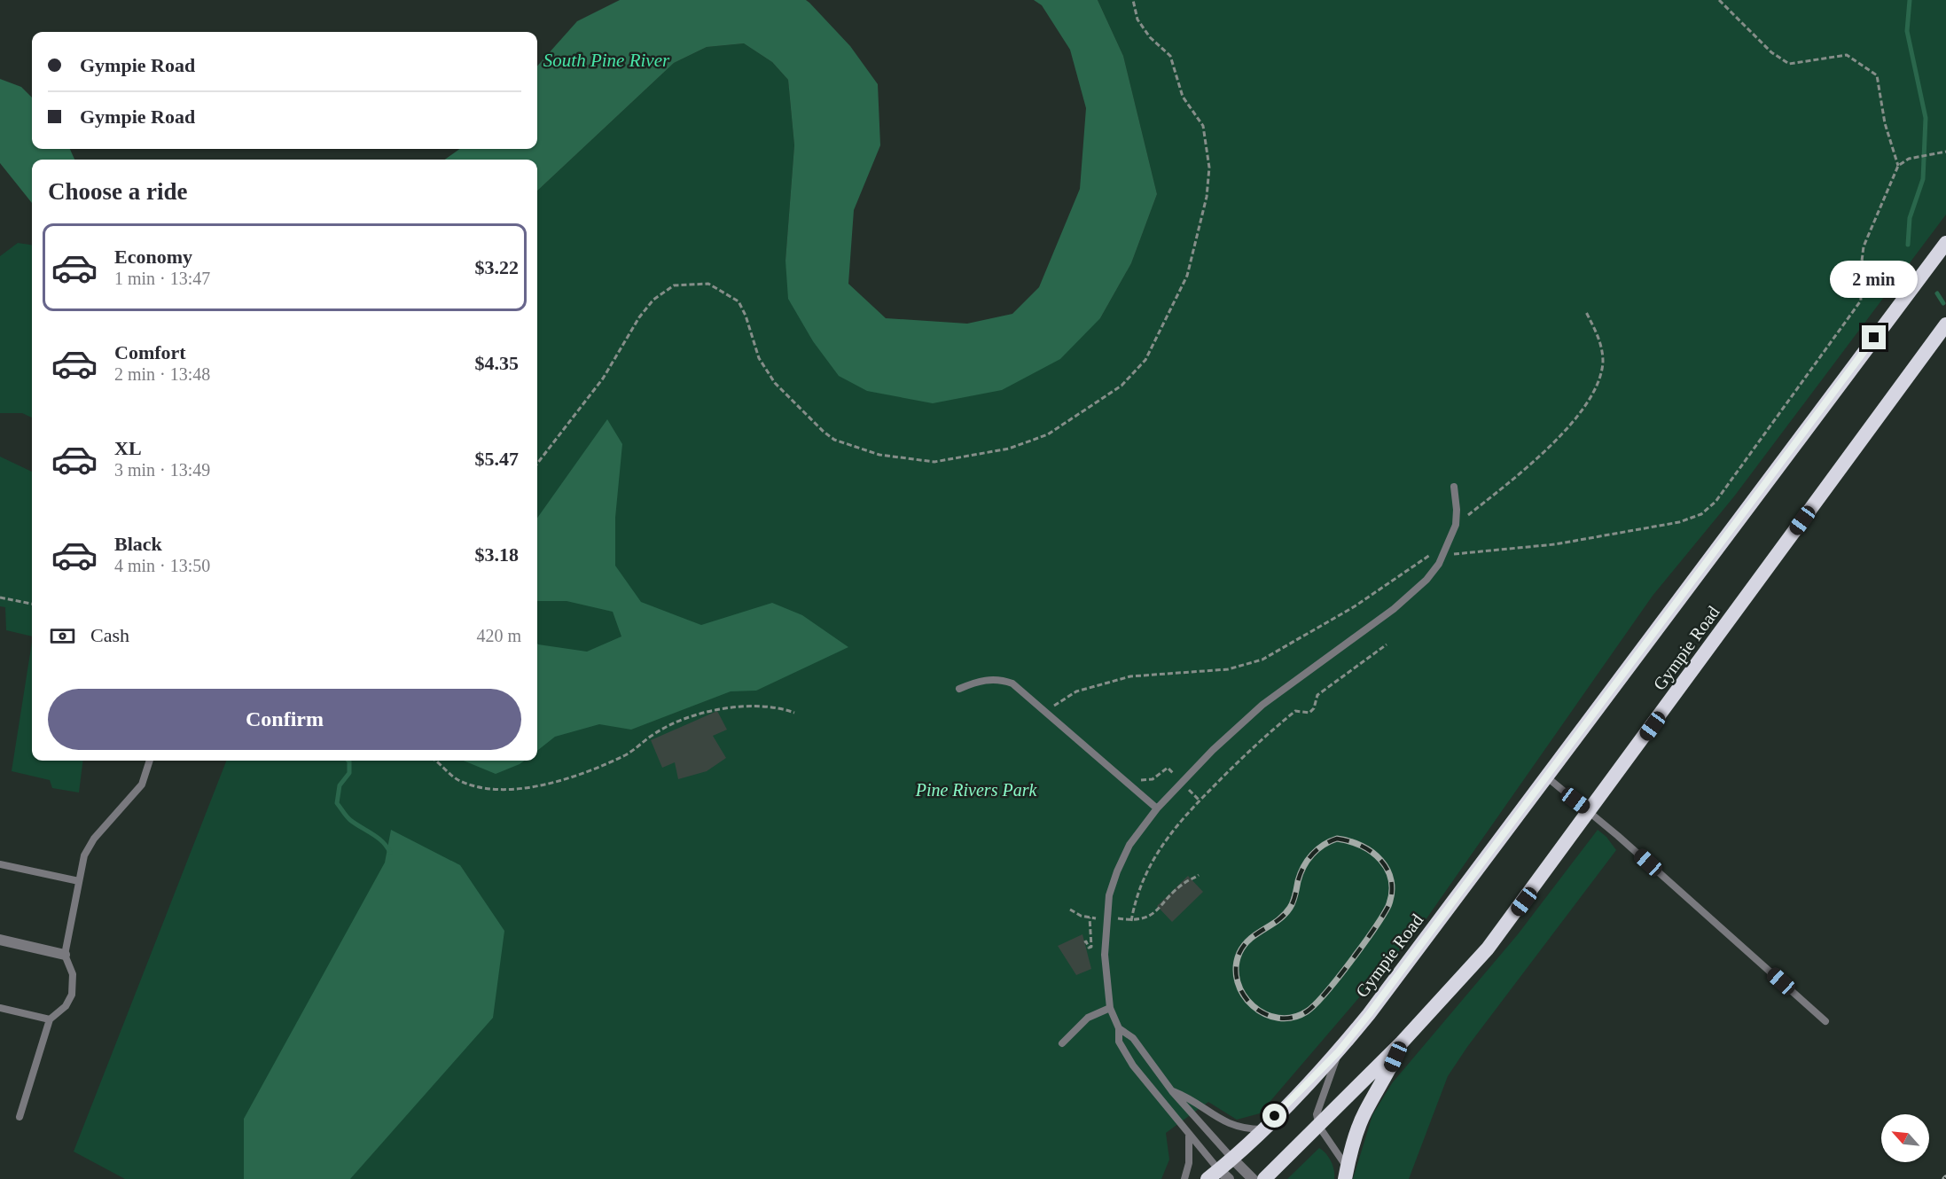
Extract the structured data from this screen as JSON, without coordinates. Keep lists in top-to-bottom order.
{
  "streets": {
    "highway": ["Gympie Road"]
  },
  "water": ["South Pine River"],
  "parks": ["Pine Rivers Park"],
  "north": "top left",
  "page": {
    "banner": ["Gympie Road", "Gympie Road"],
    "heading": "Choose a ride",
    "list": [
      {
        "name": "Economy",
        "note": "1 min · 13:47",
        "value": "$3.22"
      },
      {
        "name": "Comfort",
        "note": "2 min · 13:48",
        "value": "$4.35"
      },
      {
        "name": "XL",
        "note": "3 min · 13:49",
        "value": "$5.47"
      },
      {
        "name": "Black",
        "note": "4 min · 13:50",
        "value": "$3.18"
      }
    ],
    "bubble": "2 min",
    "pay": ["Cash", "420 m"],
    "buttons": "Confirm"
  }
}
